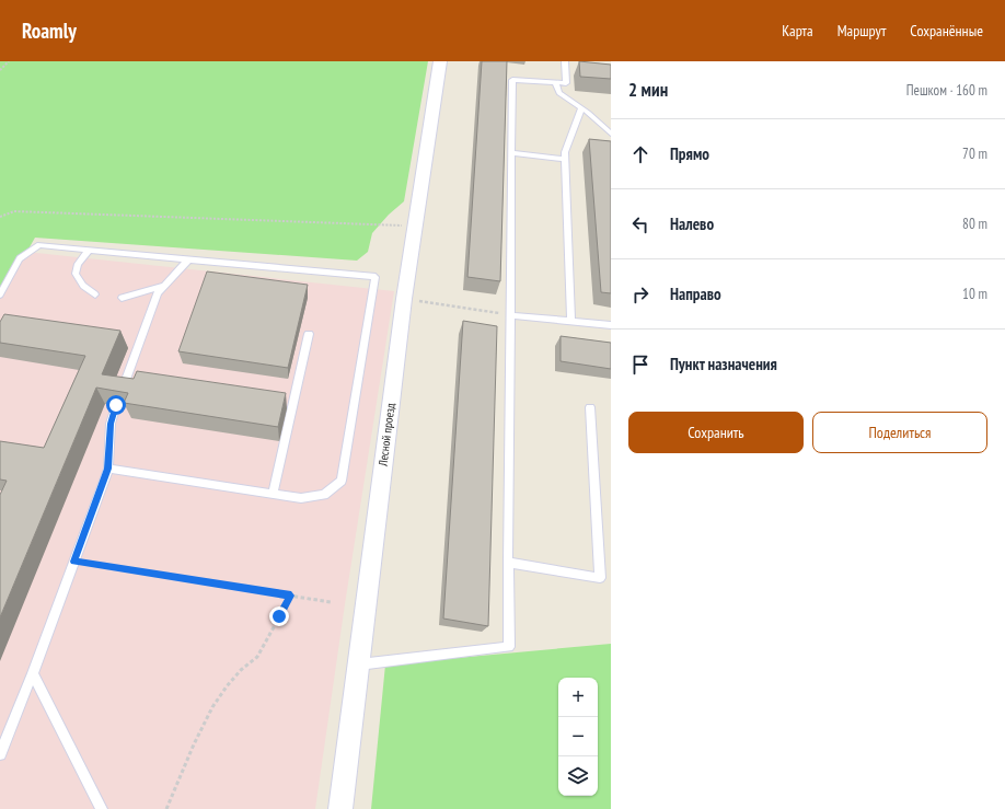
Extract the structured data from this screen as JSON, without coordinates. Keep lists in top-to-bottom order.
{
  "streets": {
    "street": ["Лесной проезд"]
  },
  "page": {
    "header": "Roamly",
    "nav": ["Карта", "Маршрут", "Сохранённые"],
    "heading": ["2 мин", "Пешком · 160 m"],
    "list": [
      ["Прямо", "70 m"],
      ["Налево", "80 m"],
      ["Направо", "10 m"],
      "Пункт назначения"
    ],
    "buttons": ["Сохранить", "Поделиться"],
    "map_buttons": ["+", "−"]
  }
}
